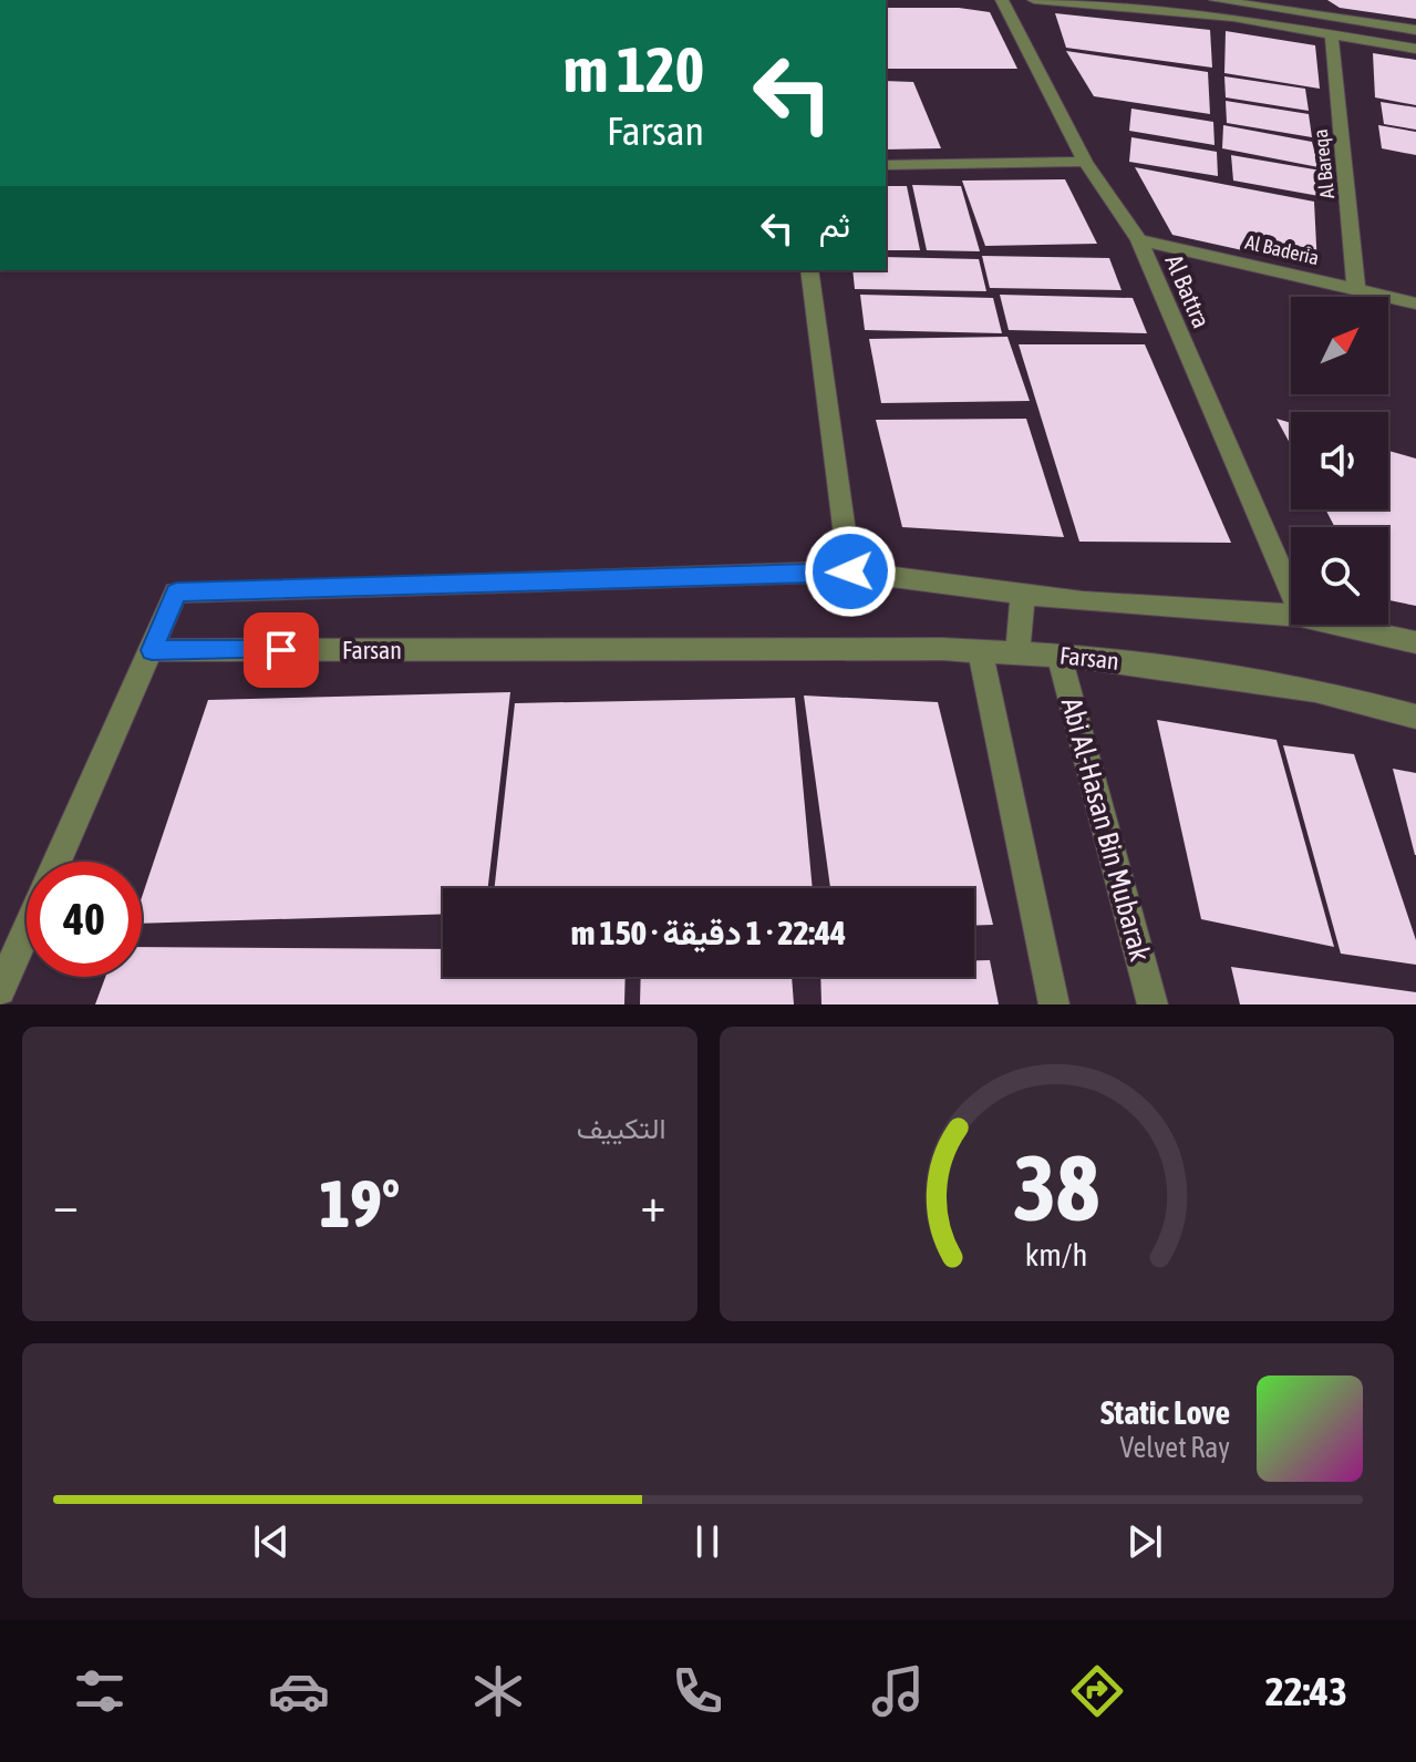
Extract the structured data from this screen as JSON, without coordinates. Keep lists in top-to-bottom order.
{
  "streets": {
    "street": [
      "Al Bareqa",
      "Al Baderia",
      "Al Battra",
      "Farsan",
      "Abi Al-Hasan Bin Mubarak"
    ]
  },
  "crossings": [
    ["Al Bareqa", "Al Baderia"],
    ["Al Baderia", "Al Battra"],
    ["Farsan", "Abi Al-Hasan Bin Mubarak"]
  ],
  "north": "top right",
  "page": {
    "turn": ["120 m", "Farsan"],
    "then": "ثم",
    "limit": "40",
    "trip": "22:44 · 1 دقيقة · 150 m",
    "tile": "التكييف",
    "heat": ["−", "19°", "+"],
    "song": ["Static Love", "Velvet Ray"],
    "tabs": "22:43",
    "gauge": ["38", "km/h"]
  }
}
